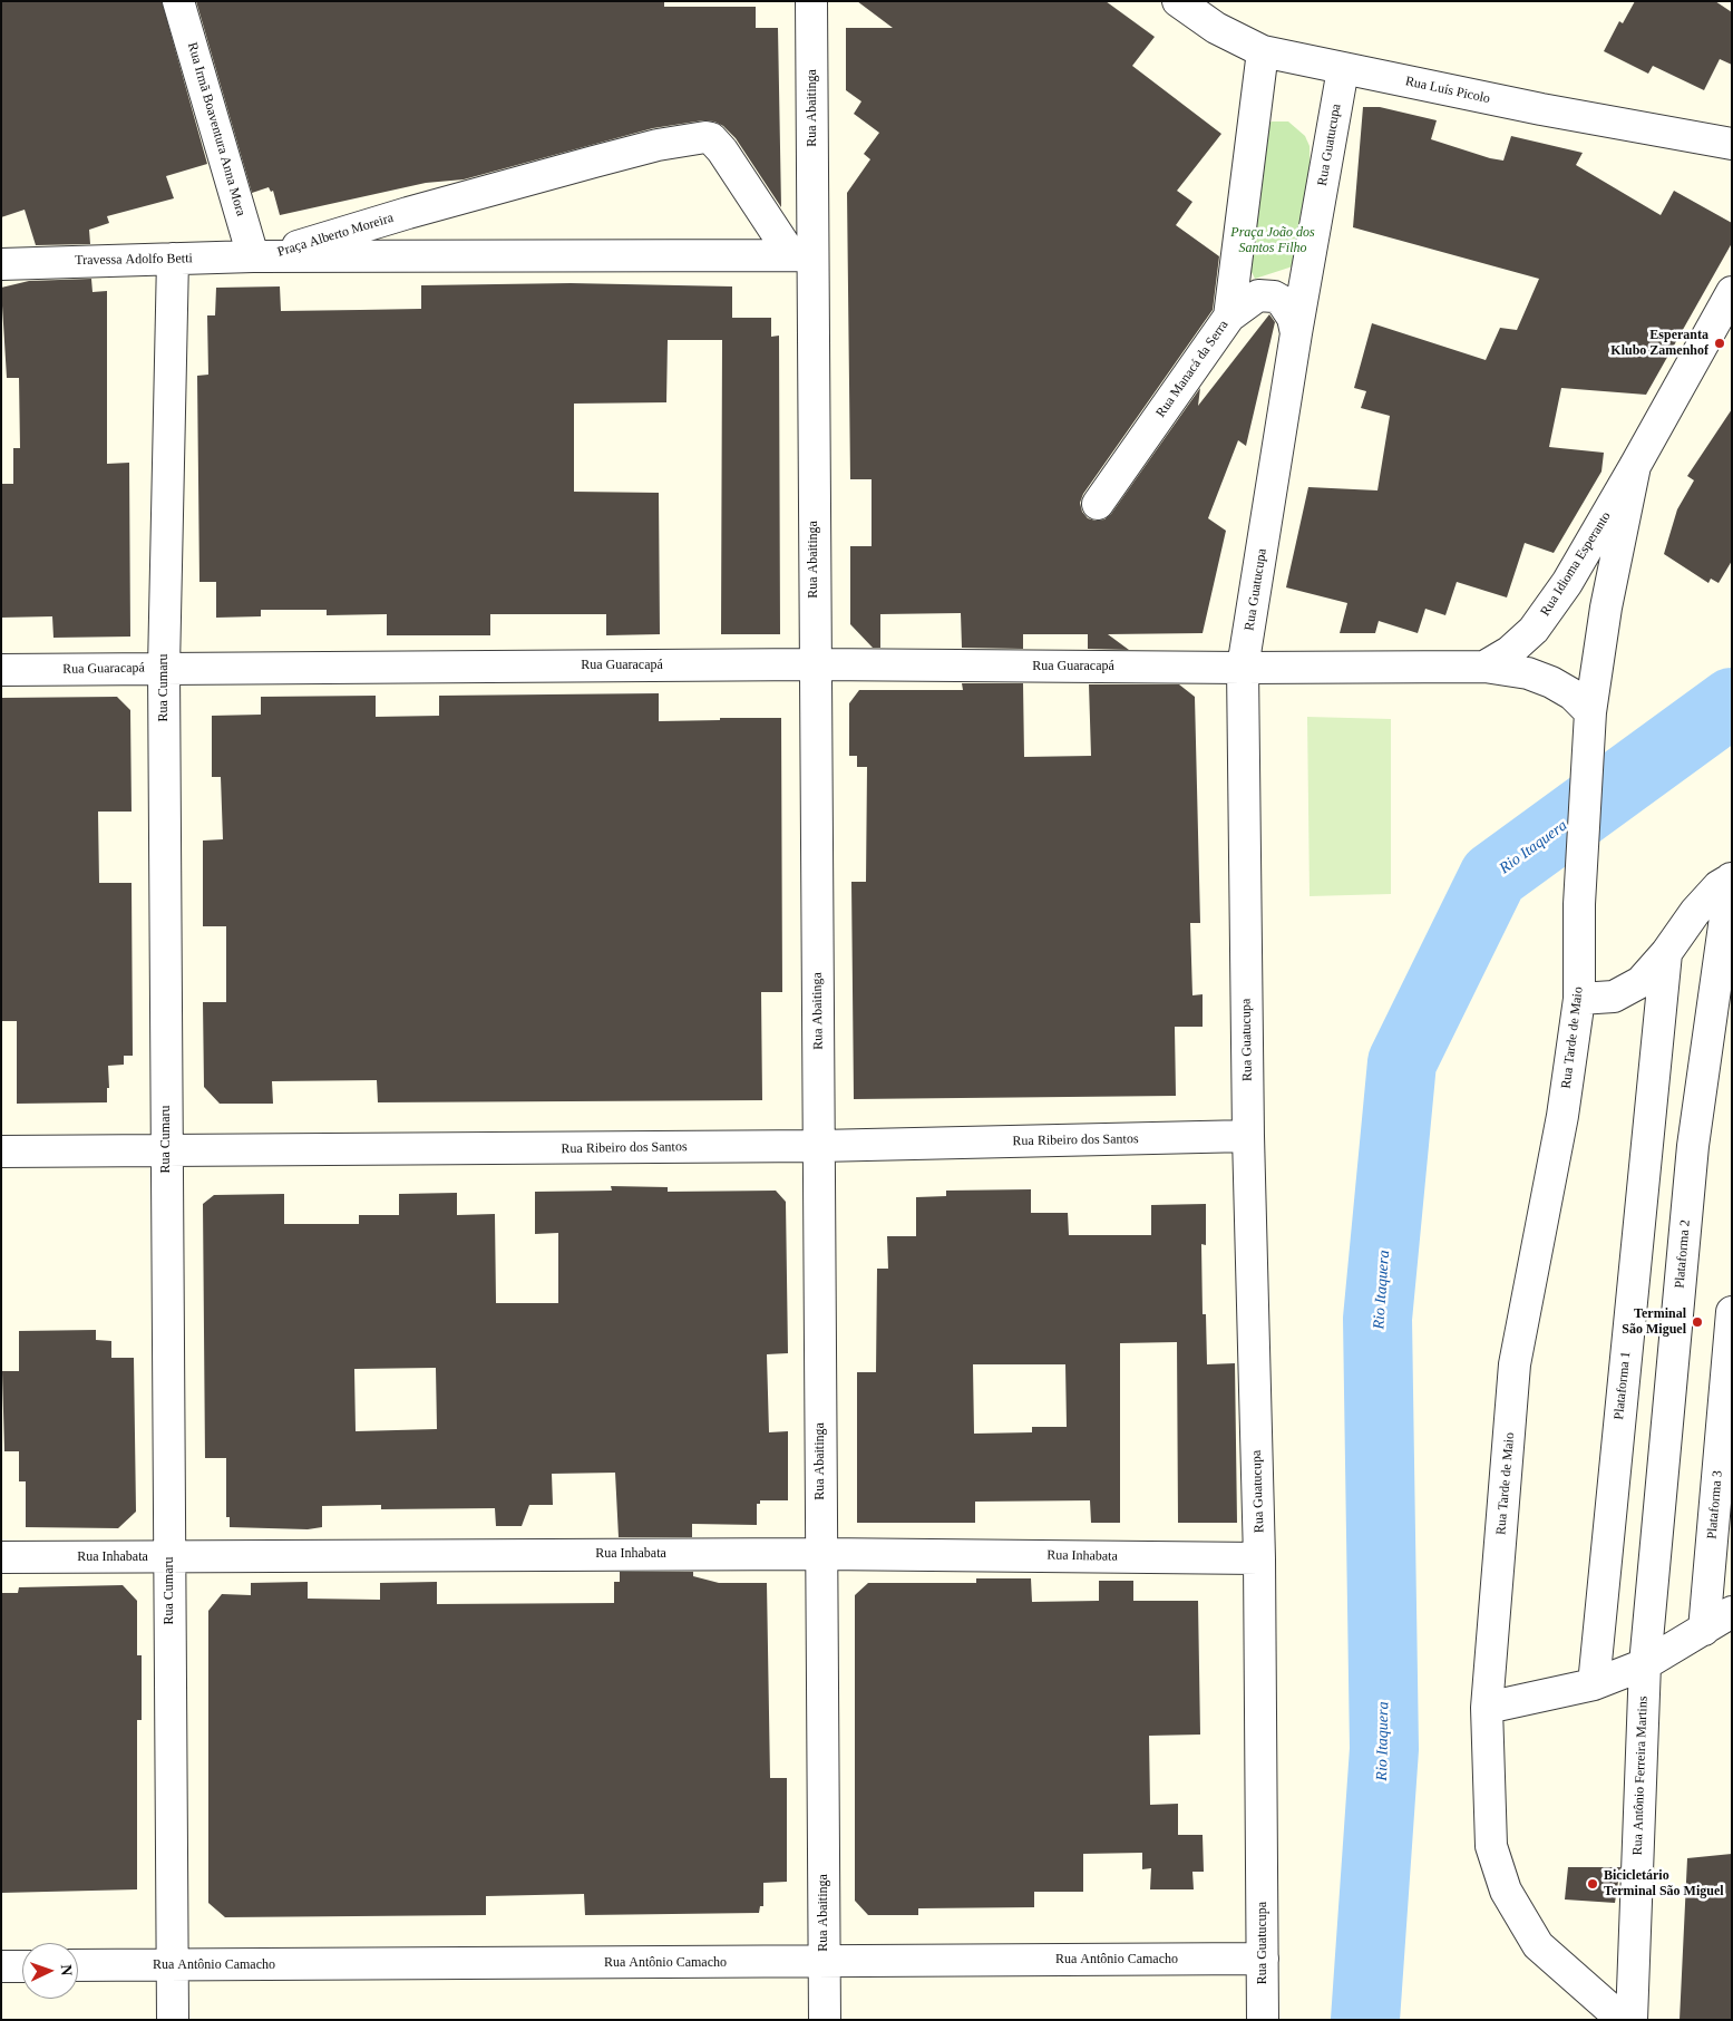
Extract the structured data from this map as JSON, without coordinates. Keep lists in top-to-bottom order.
{
  "streets": {
    "street": [
      "Rua Luís Picolo",
      "Rua Abaitinga",
      "Rua Irmã Boaventura Anna Mora",
      "Rua Guatucupa",
      "Praça Alberto Moreira",
      "Travessa Adolfo Betti",
      "Rua Manacá da Serra",
      "Rua Idioma Esperanto",
      "Rua Guaracapá",
      "Rua Cumaru",
      "Rua Tarde de Maio",
      "Rua Ribeiro dos Santos",
      "Plataforma 2",
      "Plataforma 1",
      "Plataforma 3",
      "Rua Inhabata",
      "Rua Antônio Ferreira Martins",
      "Rua Antônio Camacho"
    ]
  },
  "crossings": [
    ["Rua Luís Picolo", "Rua Guatucupa"],
    ["Rua Luís Picolo", "Rua Manacá da Serra"],
    ["Rua Abaitinga", "Praça Alberto Moreira"],
    ["Rua Abaitinga", "Rua Guaracapá"],
    ["Rua Abaitinga", "Rua Ribeiro dos Santos"],
    ["Rua Abaitinga", "Rua Inhabata"],
    ["Rua Abaitinga", "Rua Antônio Camacho"],
    ["Rua Irmã Boaventura Anna Mora", "Praça Alberto Moreira"],
    ["Rua Irmã Boaventura Anna Mora", "Travessa Adolfo Betti"],
    ["Rua Guatucupa", "Rua Guaracapá"],
    ["Rua Guatucupa", "Rua Ribeiro dos Santos"],
    ["Rua Guatucupa", "Rua Inhabata"],
    ["Rua Guatucupa", "Rua Antônio Camacho"],
    ["Praça Alberto Moreira", "Travessa Adolfo Betti"],
    ["Travessa Adolfo Betti", "Rua Cumaru"],
    ["Rua Idioma Esperanto", "Rua Tarde de Maio"],
    ["Rua Guaracapá", "Rua Cumaru"],
    ["Rua Cumaru", "Rua Ribeiro dos Santos"],
    ["Rua Cumaru", "Rua Inhabata"],
    ["Rua Cumaru", "Rua Antônio Camacho"],
    ["Plataforma 2", "Rua Antônio Ferreira Martins"]
  ],
  "water": ["Rio Itaquera"],
  "parks": ["Praça João dos Santos Filho"],
  "places": ["Esperanta Klubo Zamenhof", "Terminal São Miguel", "Bicicletário Terminal São Miguel"],
  "north": "right"
}
